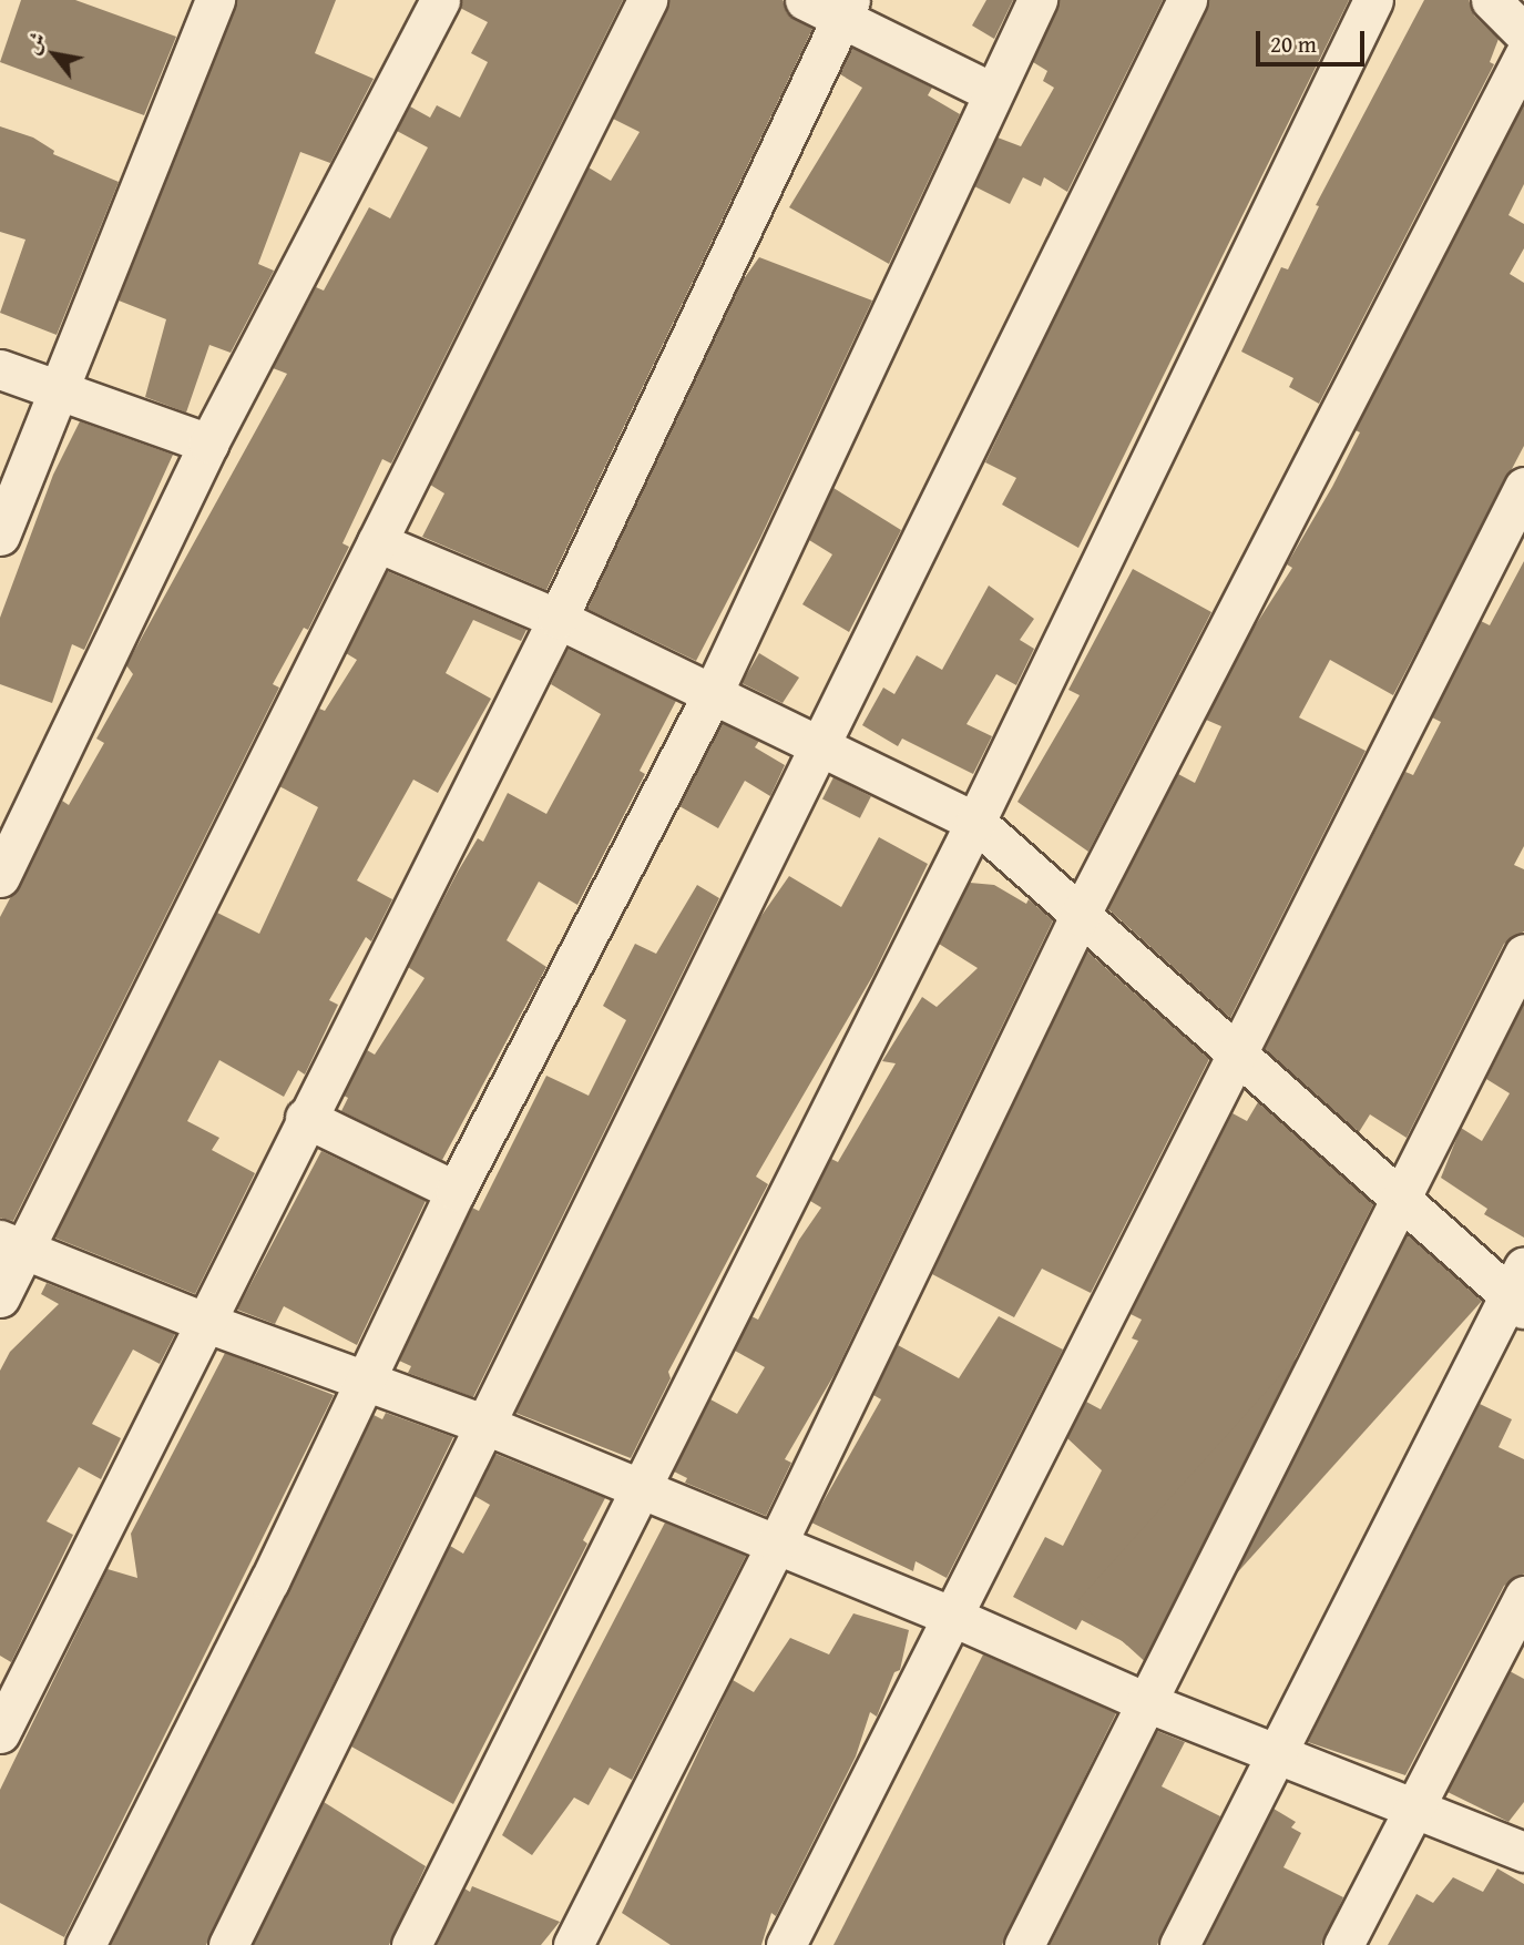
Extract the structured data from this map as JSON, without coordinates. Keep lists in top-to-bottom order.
{
  "scale_bar": "20 m",
  "north": "top left"
}
